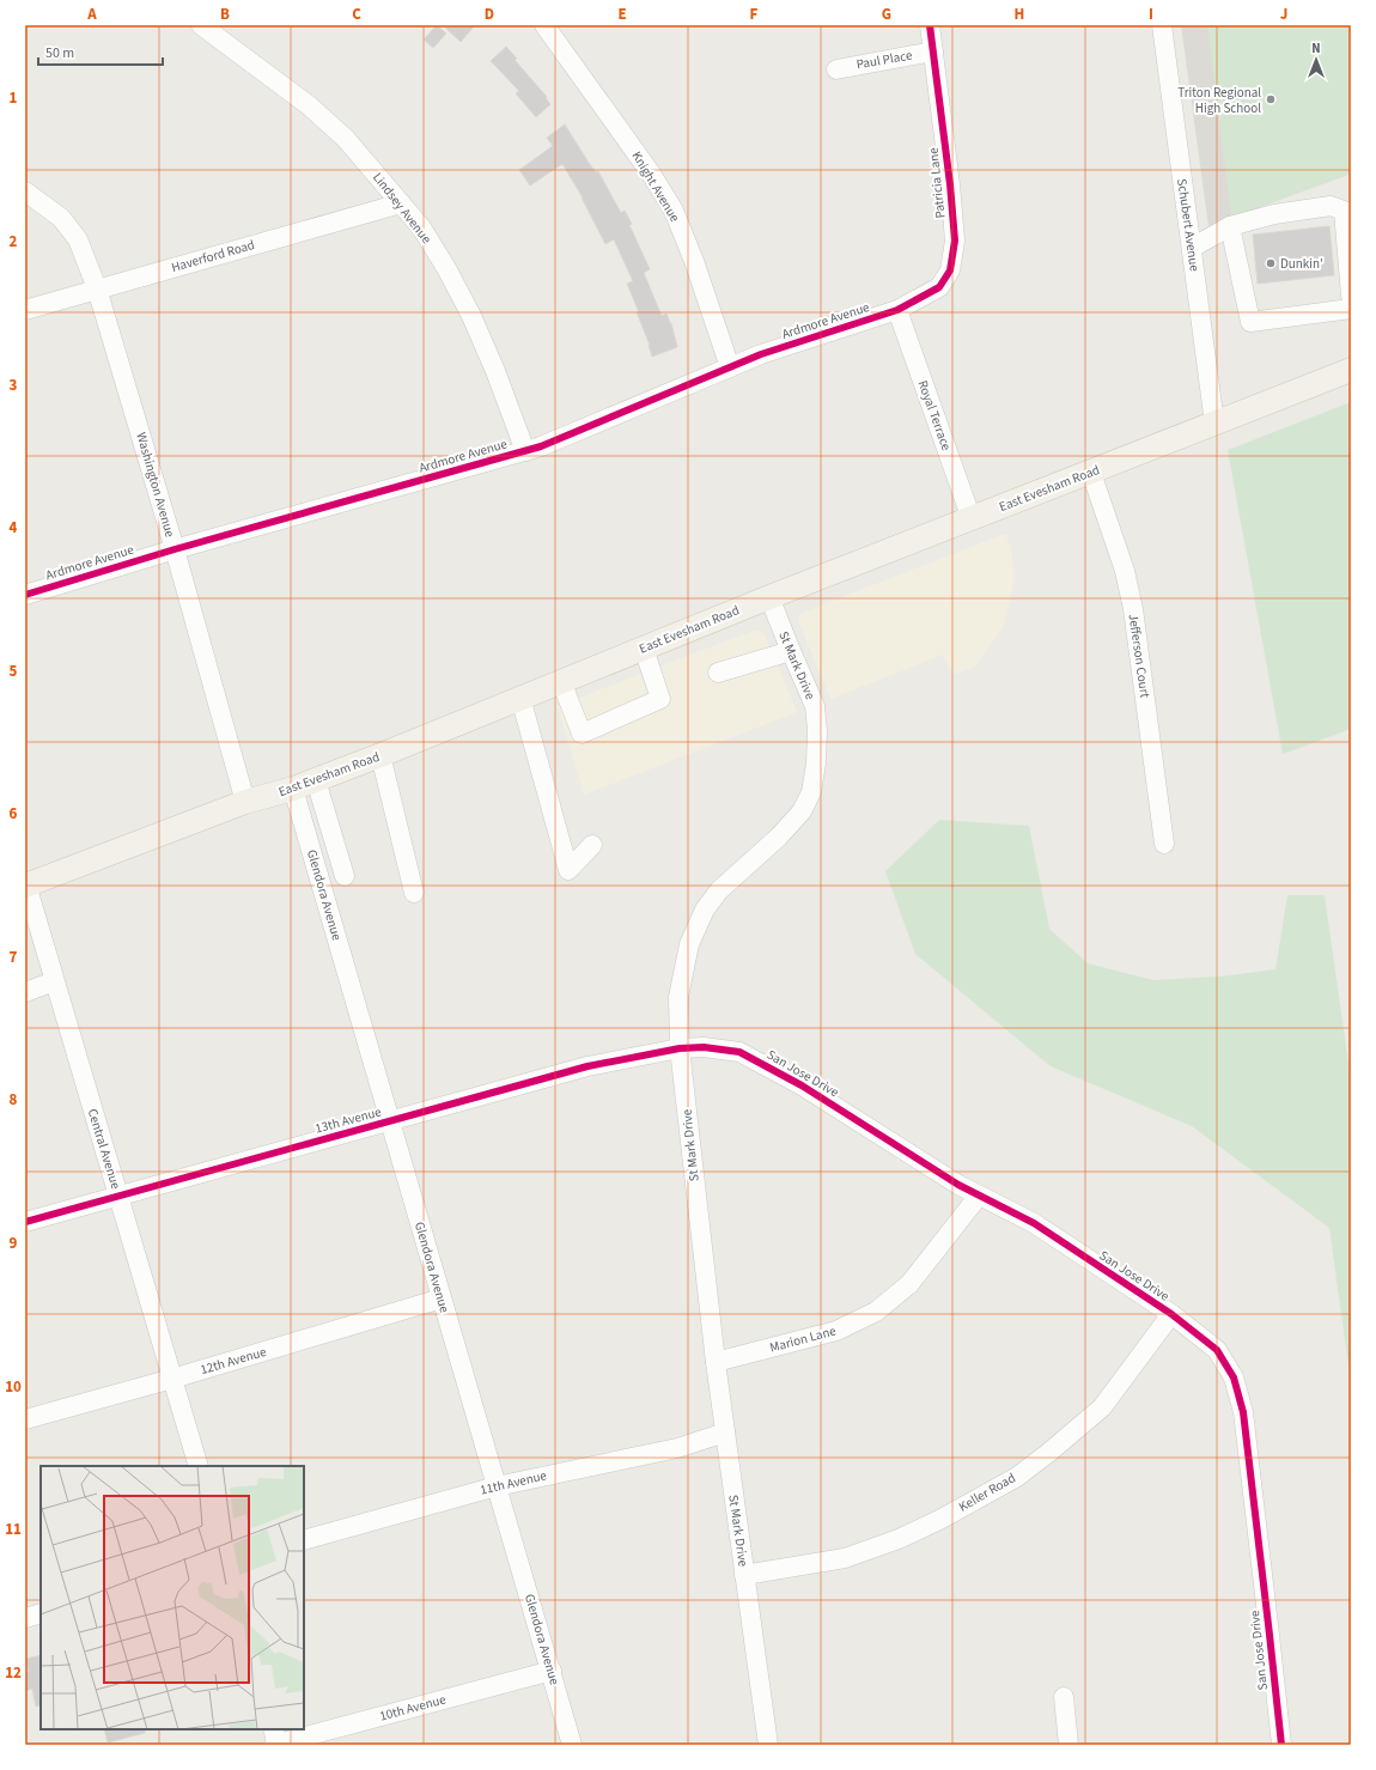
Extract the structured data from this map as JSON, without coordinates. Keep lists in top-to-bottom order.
{
  "streets": {
    "main road": ["East Evesham Road"],
    "street": [
      "Paul Place",
      "Patricia Lane",
      "Knight Avenue",
      "Lindsey Avenue",
      "Schubert Avenue",
      "Haverford Road",
      "Ardmore Avenue",
      "Royal Terrace",
      "Washington Avenue",
      "Jefferson Court",
      "St Mark Drive",
      "Glendora Avenue",
      "San Jose Drive",
      "13th Avenue",
      "Central Avenue",
      "Marion Lane",
      "12th Avenue",
      "11th Avenue",
      "Keller Road",
      "10th Avenue"
    ]
  },
  "crossings": [
    ["Paul Place", "Patricia Lane"],
    ["Patricia Lane", "Ardmore Avenue"],
    ["Patricia Lane", "Royal Terrace"],
    ["Knight Avenue", "Ardmore Avenue"],
    ["Lindsey Avenue", "Haverford Road"],
    ["Lindsey Avenue", "Ardmore Avenue"],
    ["Schubert Avenue", "East Evesham Road"],
    ["Haverford Road", "Washington Avenue"],
    ["Ardmore Avenue", "Royal Terrace"],
    ["Ardmore Avenue", "Washington Avenue"],
    ["Royal Terrace", "East Evesham Road"],
    ["Washington Avenue", "East Evesham Road"],
    ["East Evesham Road", "Jefferson Court"],
    ["East Evesham Road", "St Mark Drive"],
    ["East Evesham Road", "Glendora Avenue"],
    ["East Evesham Road", "Central Avenue"],
    ["St Mark Drive", "San Jose Drive"],
    ["St Mark Drive", "13th Avenue"],
    ["St Mark Drive", "Marion Lane"],
    ["St Mark Drive", "11th Avenue"],
    ["St Mark Drive", "Keller Road"],
    ["Glendora Avenue", "13th Avenue"],
    ["Glendora Avenue", "12th Avenue"],
    ["Glendora Avenue", "11th Avenue"],
    ["Glendora Avenue", "10th Avenue"],
    ["San Jose Drive", "13th Avenue"],
    ["San Jose Drive", "Marion Lane"],
    ["San Jose Drive", "Keller Road"],
    ["13th Avenue", "Central Avenue"],
    ["Central Avenue", "12th Avenue"]
  ],
  "places": ["Triton Regional High School", "Dunkin'"],
  "scale_bar": "50 m",
  "north": "top",
  "grid": {
    "columns": [
      "A",
      "B",
      "C",
      "D",
      "E",
      "F",
      "G",
      "H",
      "I",
      "J"
    ],
    "rows": [
      "1",
      "2",
      "3",
      "4",
      "5",
      "6",
      "7",
      "8",
      "9",
      "10",
      "11",
      "12"
    ]
  }
}
